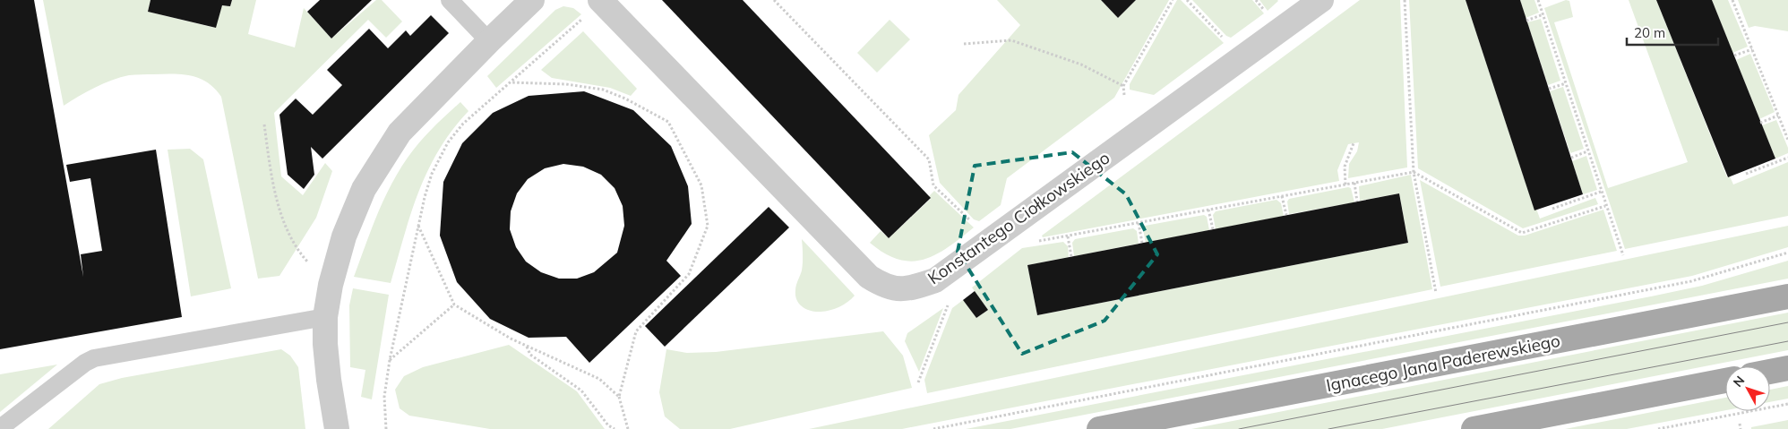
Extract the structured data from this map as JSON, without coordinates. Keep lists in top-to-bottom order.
{
  "streets": {
    "main road": ["Ignacego Jana Paderewskiego"],
    "street": ["Konstantego Ciołkowskiego"]
  },
  "scale_bar": "20 m",
  "north": "top left"
}
